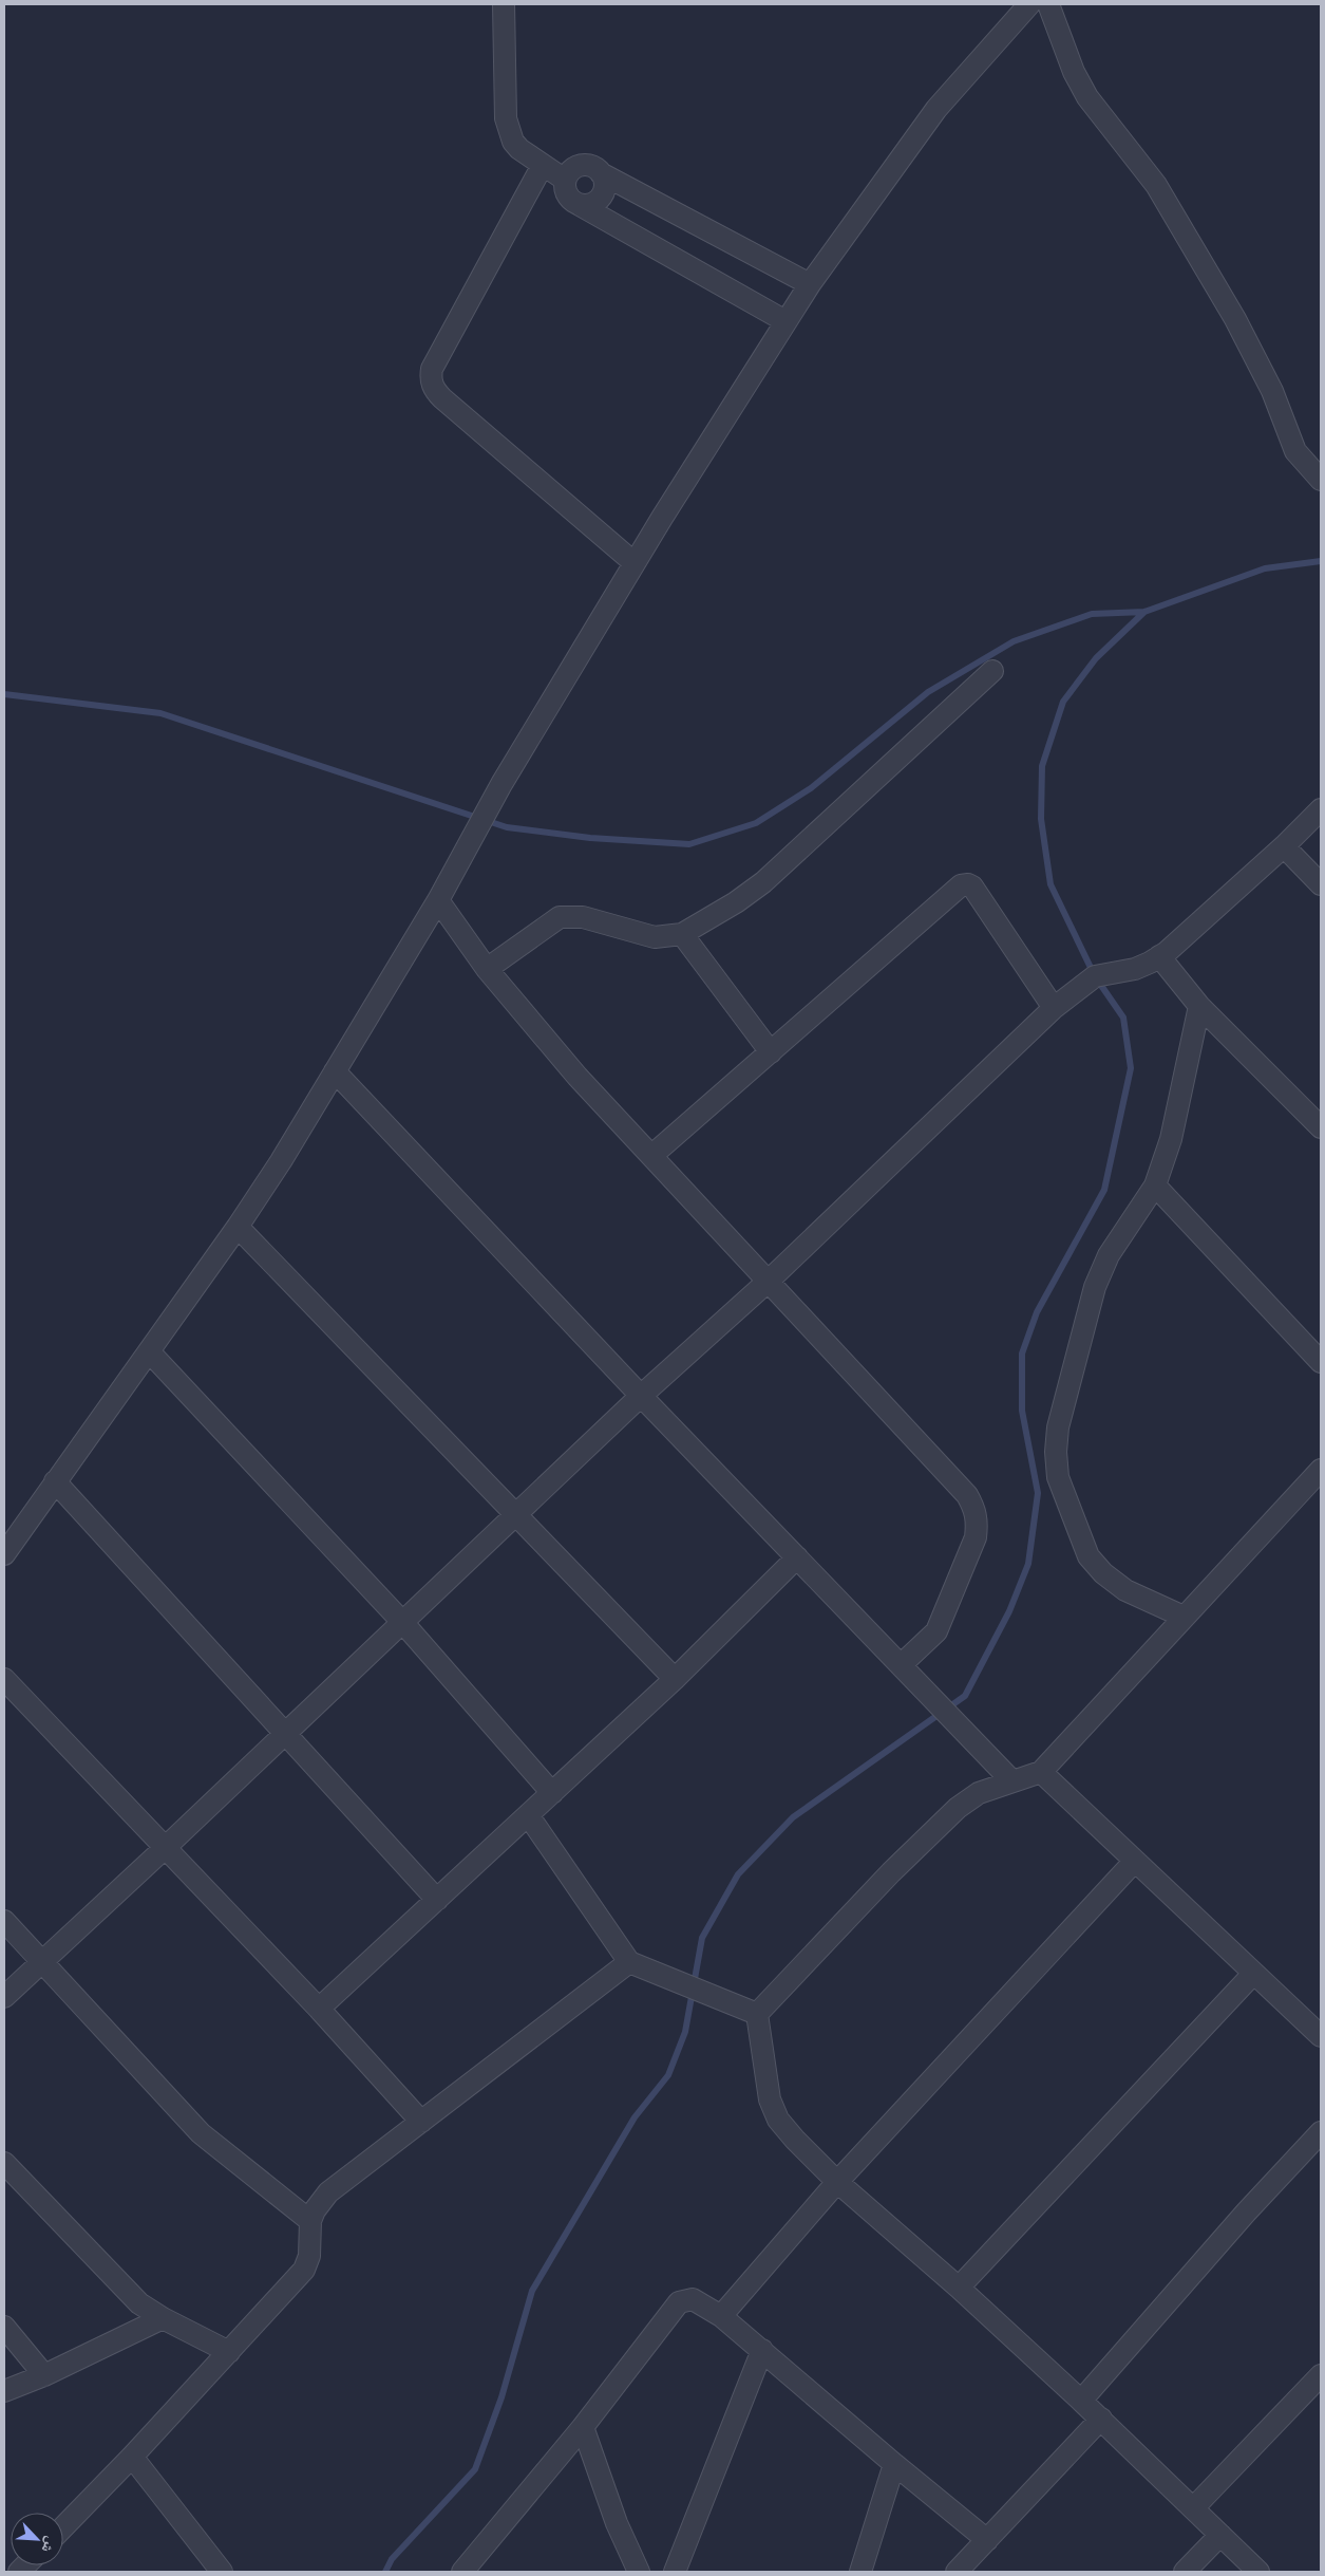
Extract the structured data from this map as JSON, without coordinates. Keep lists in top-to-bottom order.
{
  "north": "bottom right"
}
